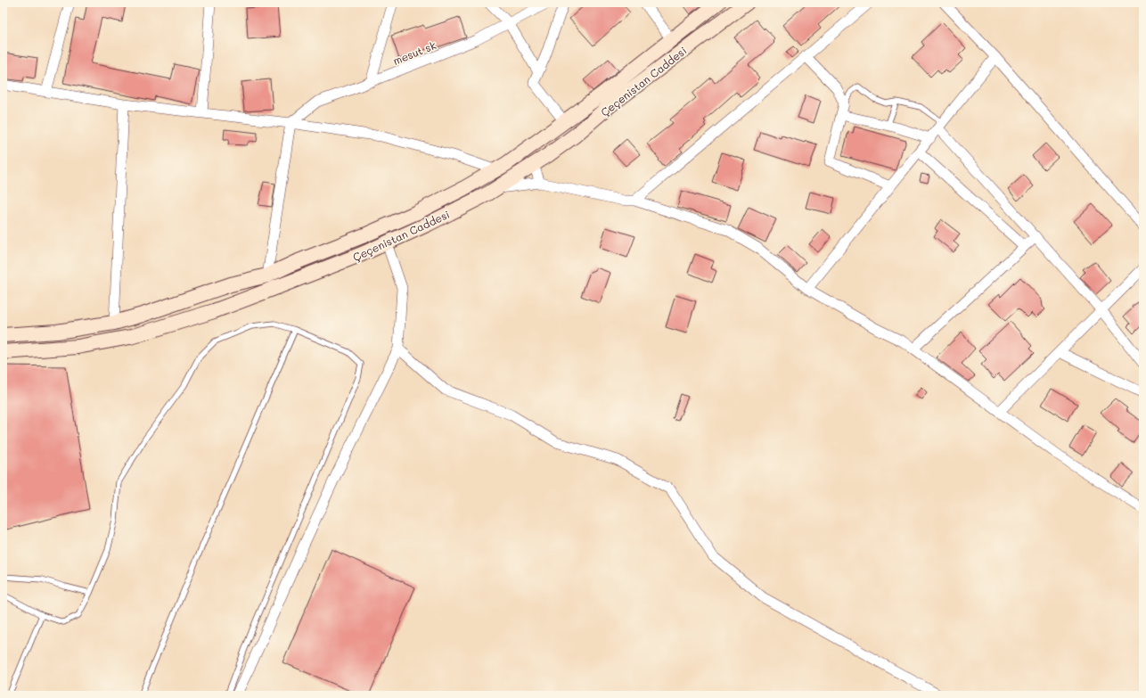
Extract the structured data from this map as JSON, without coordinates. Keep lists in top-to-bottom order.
{
  "streets": {
    "main road": ["Çeçenistan Caddesi"],
    "street": ["mesut sk"]
  }
}
